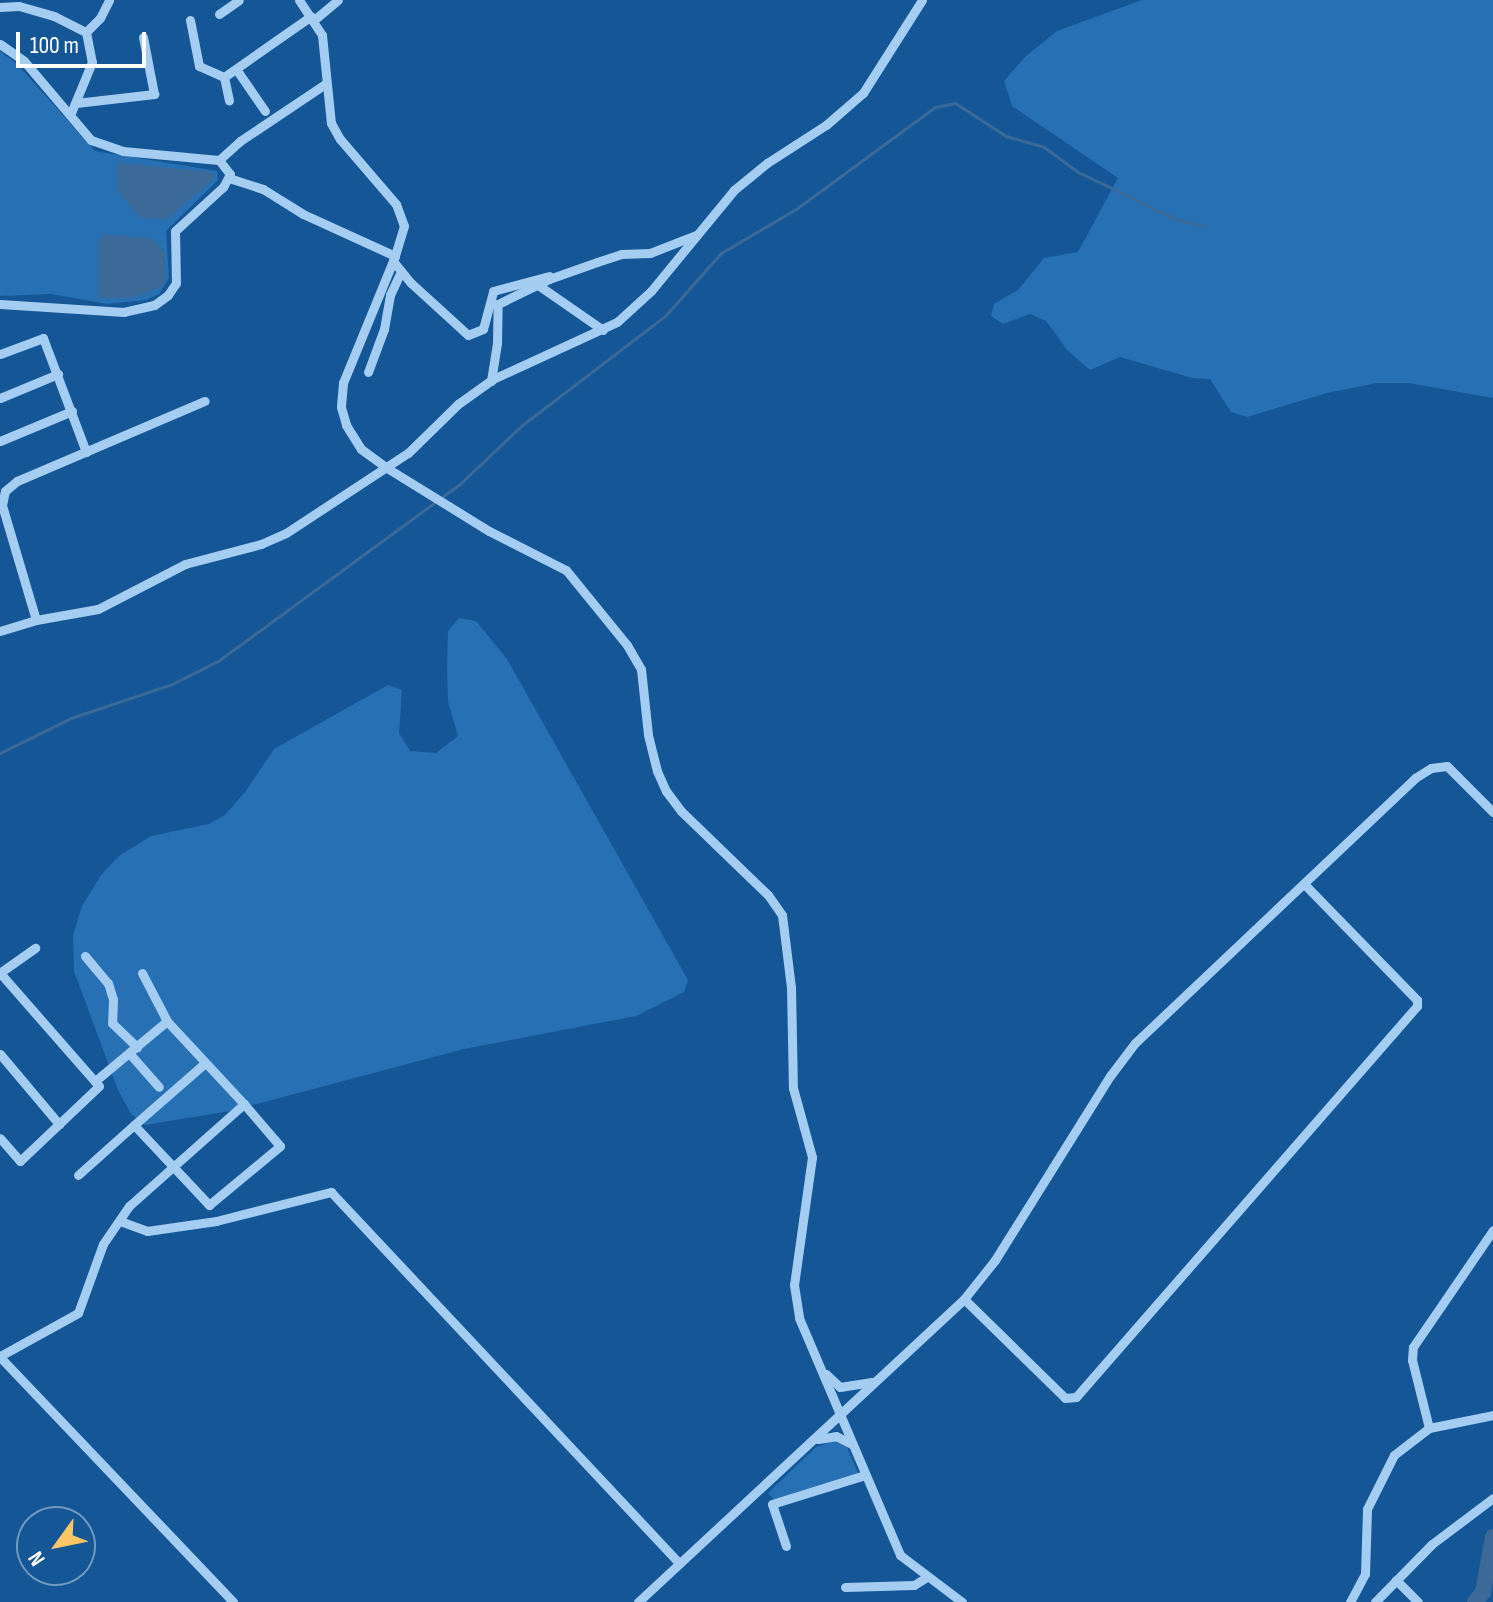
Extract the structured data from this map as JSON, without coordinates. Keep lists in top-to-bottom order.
{
  "scale_bar": "100 m",
  "north": "bottom left"
}
